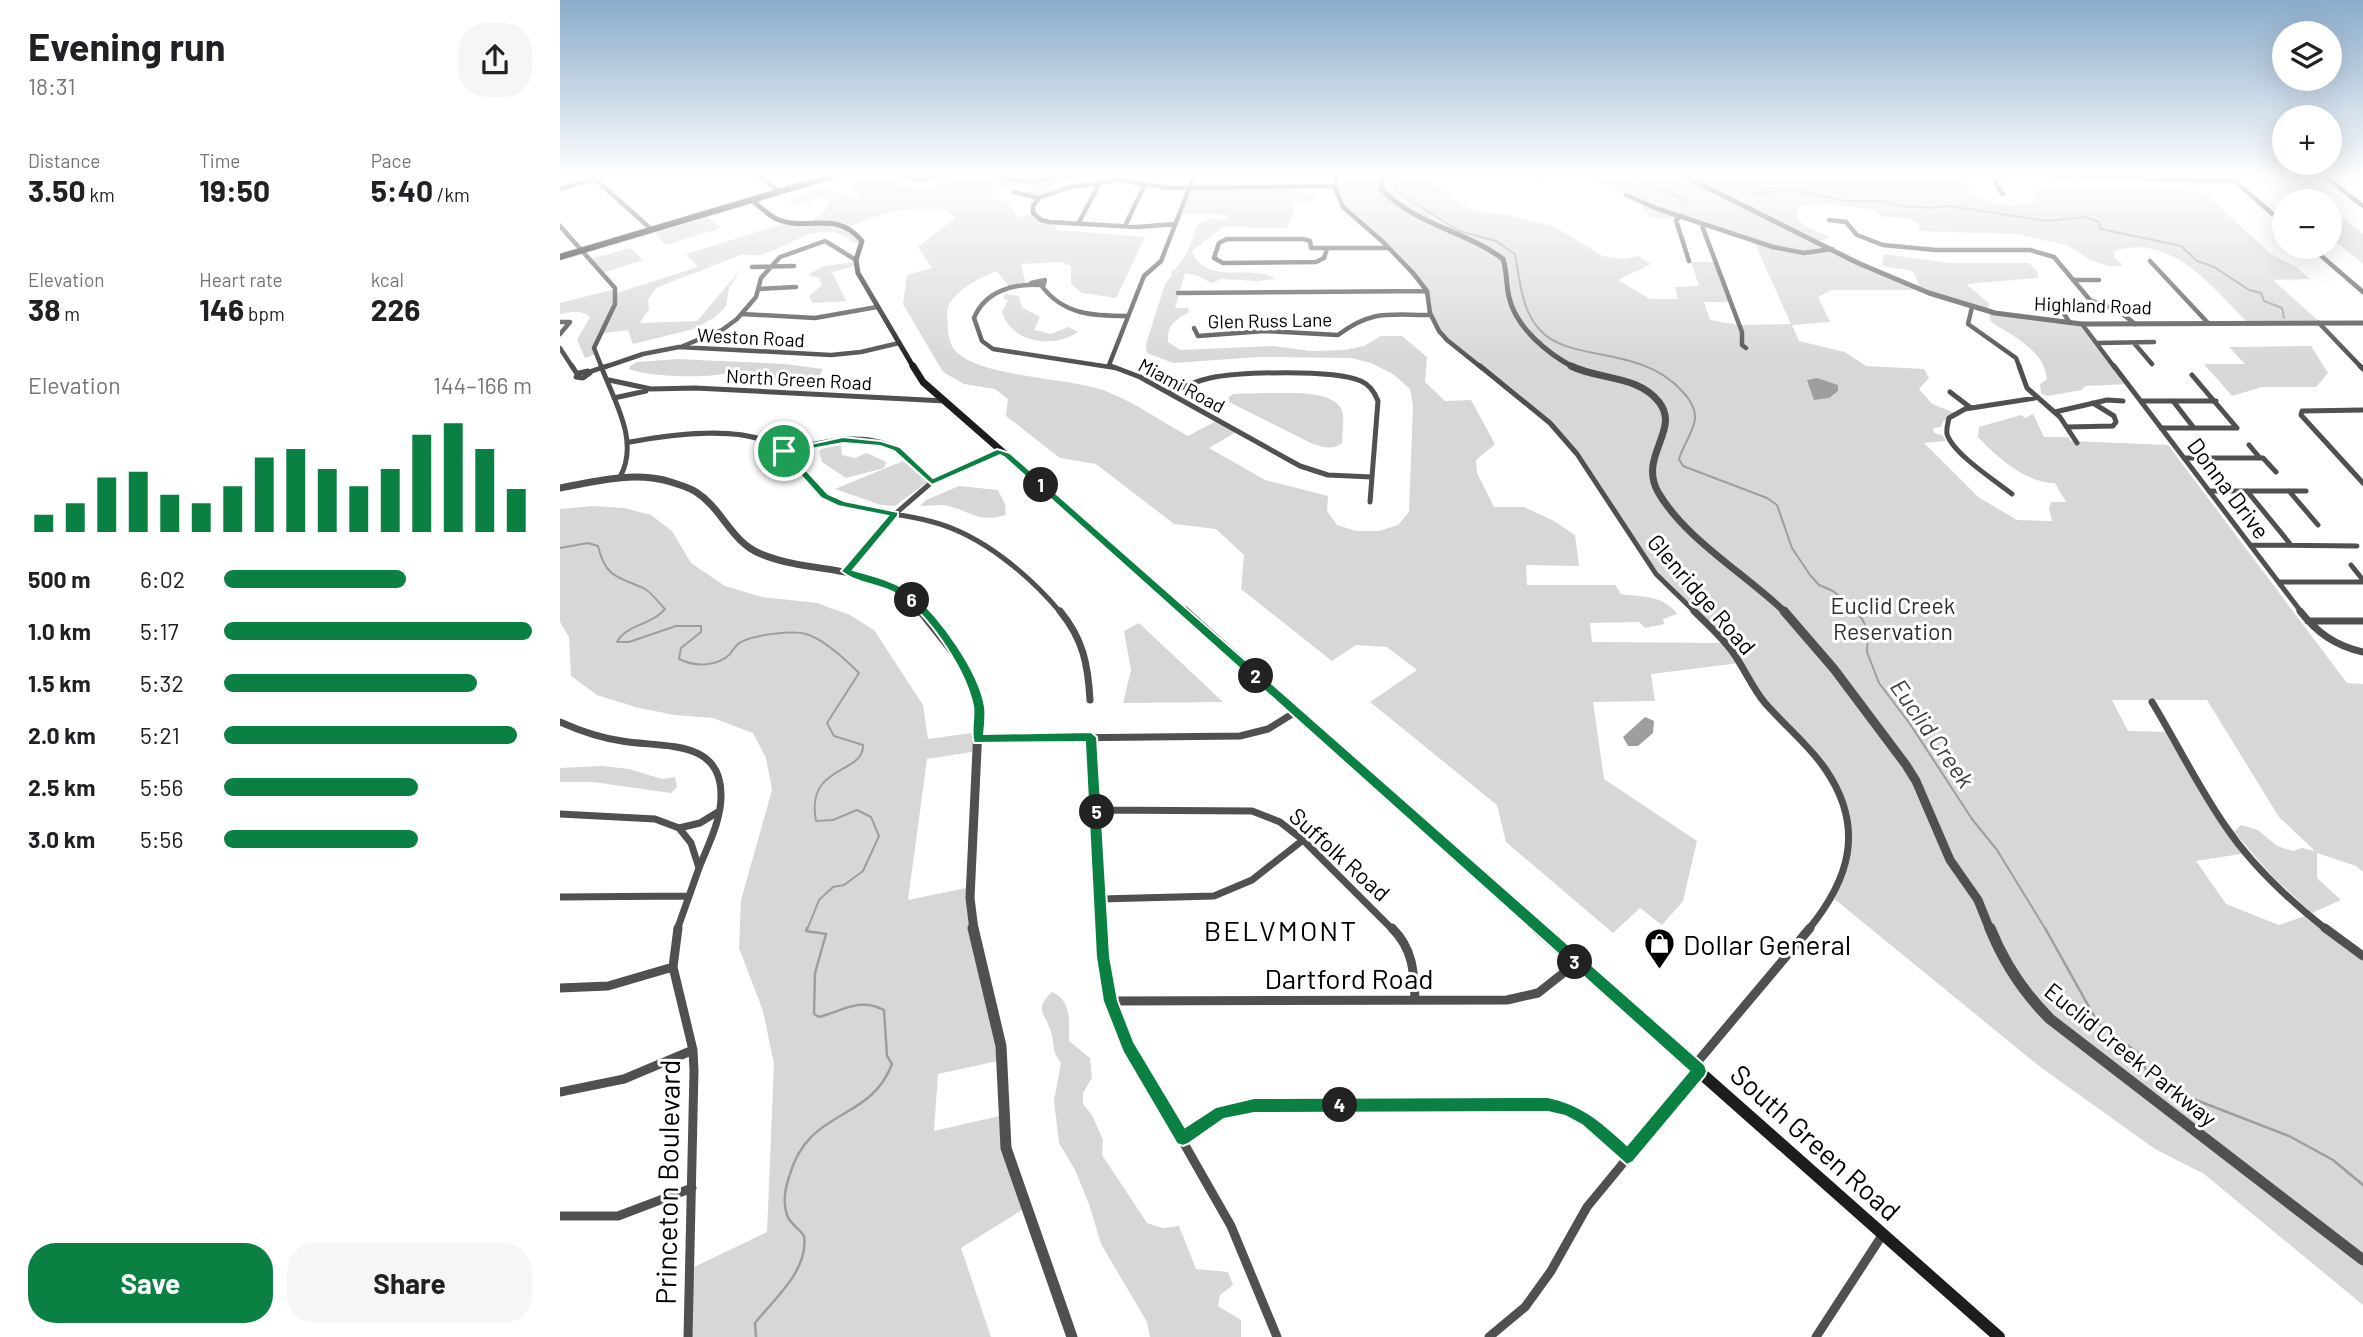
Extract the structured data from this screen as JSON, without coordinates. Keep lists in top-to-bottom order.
{
  "streets": {
    "main road": ["South Green Road"],
    "street": [
      "Highland Road",
      "Glen Russ Lane",
      "Weston Road",
      "North Green Road",
      "Miami Road",
      "Donna Drive",
      "Glenridge Road",
      "Suffolk Road",
      "Dartford Road",
      "Euclid Creek Parkway",
      "Princeton Boulevard"
    ]
  },
  "crossings": [
    ["Highland Road", "Donna Drive"],
    ["Glen Russ Lane", "Glenridge Road"],
    ["Weston Road", "South Green Road"],
    ["North Green Road", "South Green Road"],
    ["Glenridge Road", "South Green Road"],
    ["Suffolk Road", "Dartford Road"],
    ["Dartford Road", "South Green Road"]
  ],
  "districts": ["BELVMONT"],
  "water": ["Euclid Creek"],
  "parks": ["Euclid Creek Reservation"],
  "places": {
    "shop": ["Dollar General"]
  },
  "page": {
    "heading": ["Evening run", "18:31"],
    "map_buttons": ["+", "−"],
    "stats": [
      ["Distance", "3.50 km"],
      ["Time", "19:50"],
      ["Pace", "5:40 /km"],
      ["Elevation", "38 m"],
      ["Heart rate", "146 bpm"],
      ["kcal", "226"]
    ],
    "chart": ["Elevation", "144–166 m"],
    "pins": [
      "1",
      "6",
      "2",
      "5",
      "3",
      "4"
    ],
    "list": [
      {
        "name": "500 m",
        "note": "6:02"
      },
      {
        "name": "1.0 km",
        "note": "5:17"
      },
      {
        "name": "1.5 km",
        "note": "5:32"
      },
      {
        "name": "2.0 km",
        "note": "5:21"
      },
      {
        "name": "2.5 km",
        "note": "5:56"
      },
      {
        "name": "3.0 km",
        "note": "5:56"
      }
    ],
    "buttons": ["Save", "Share"]
  }
}
